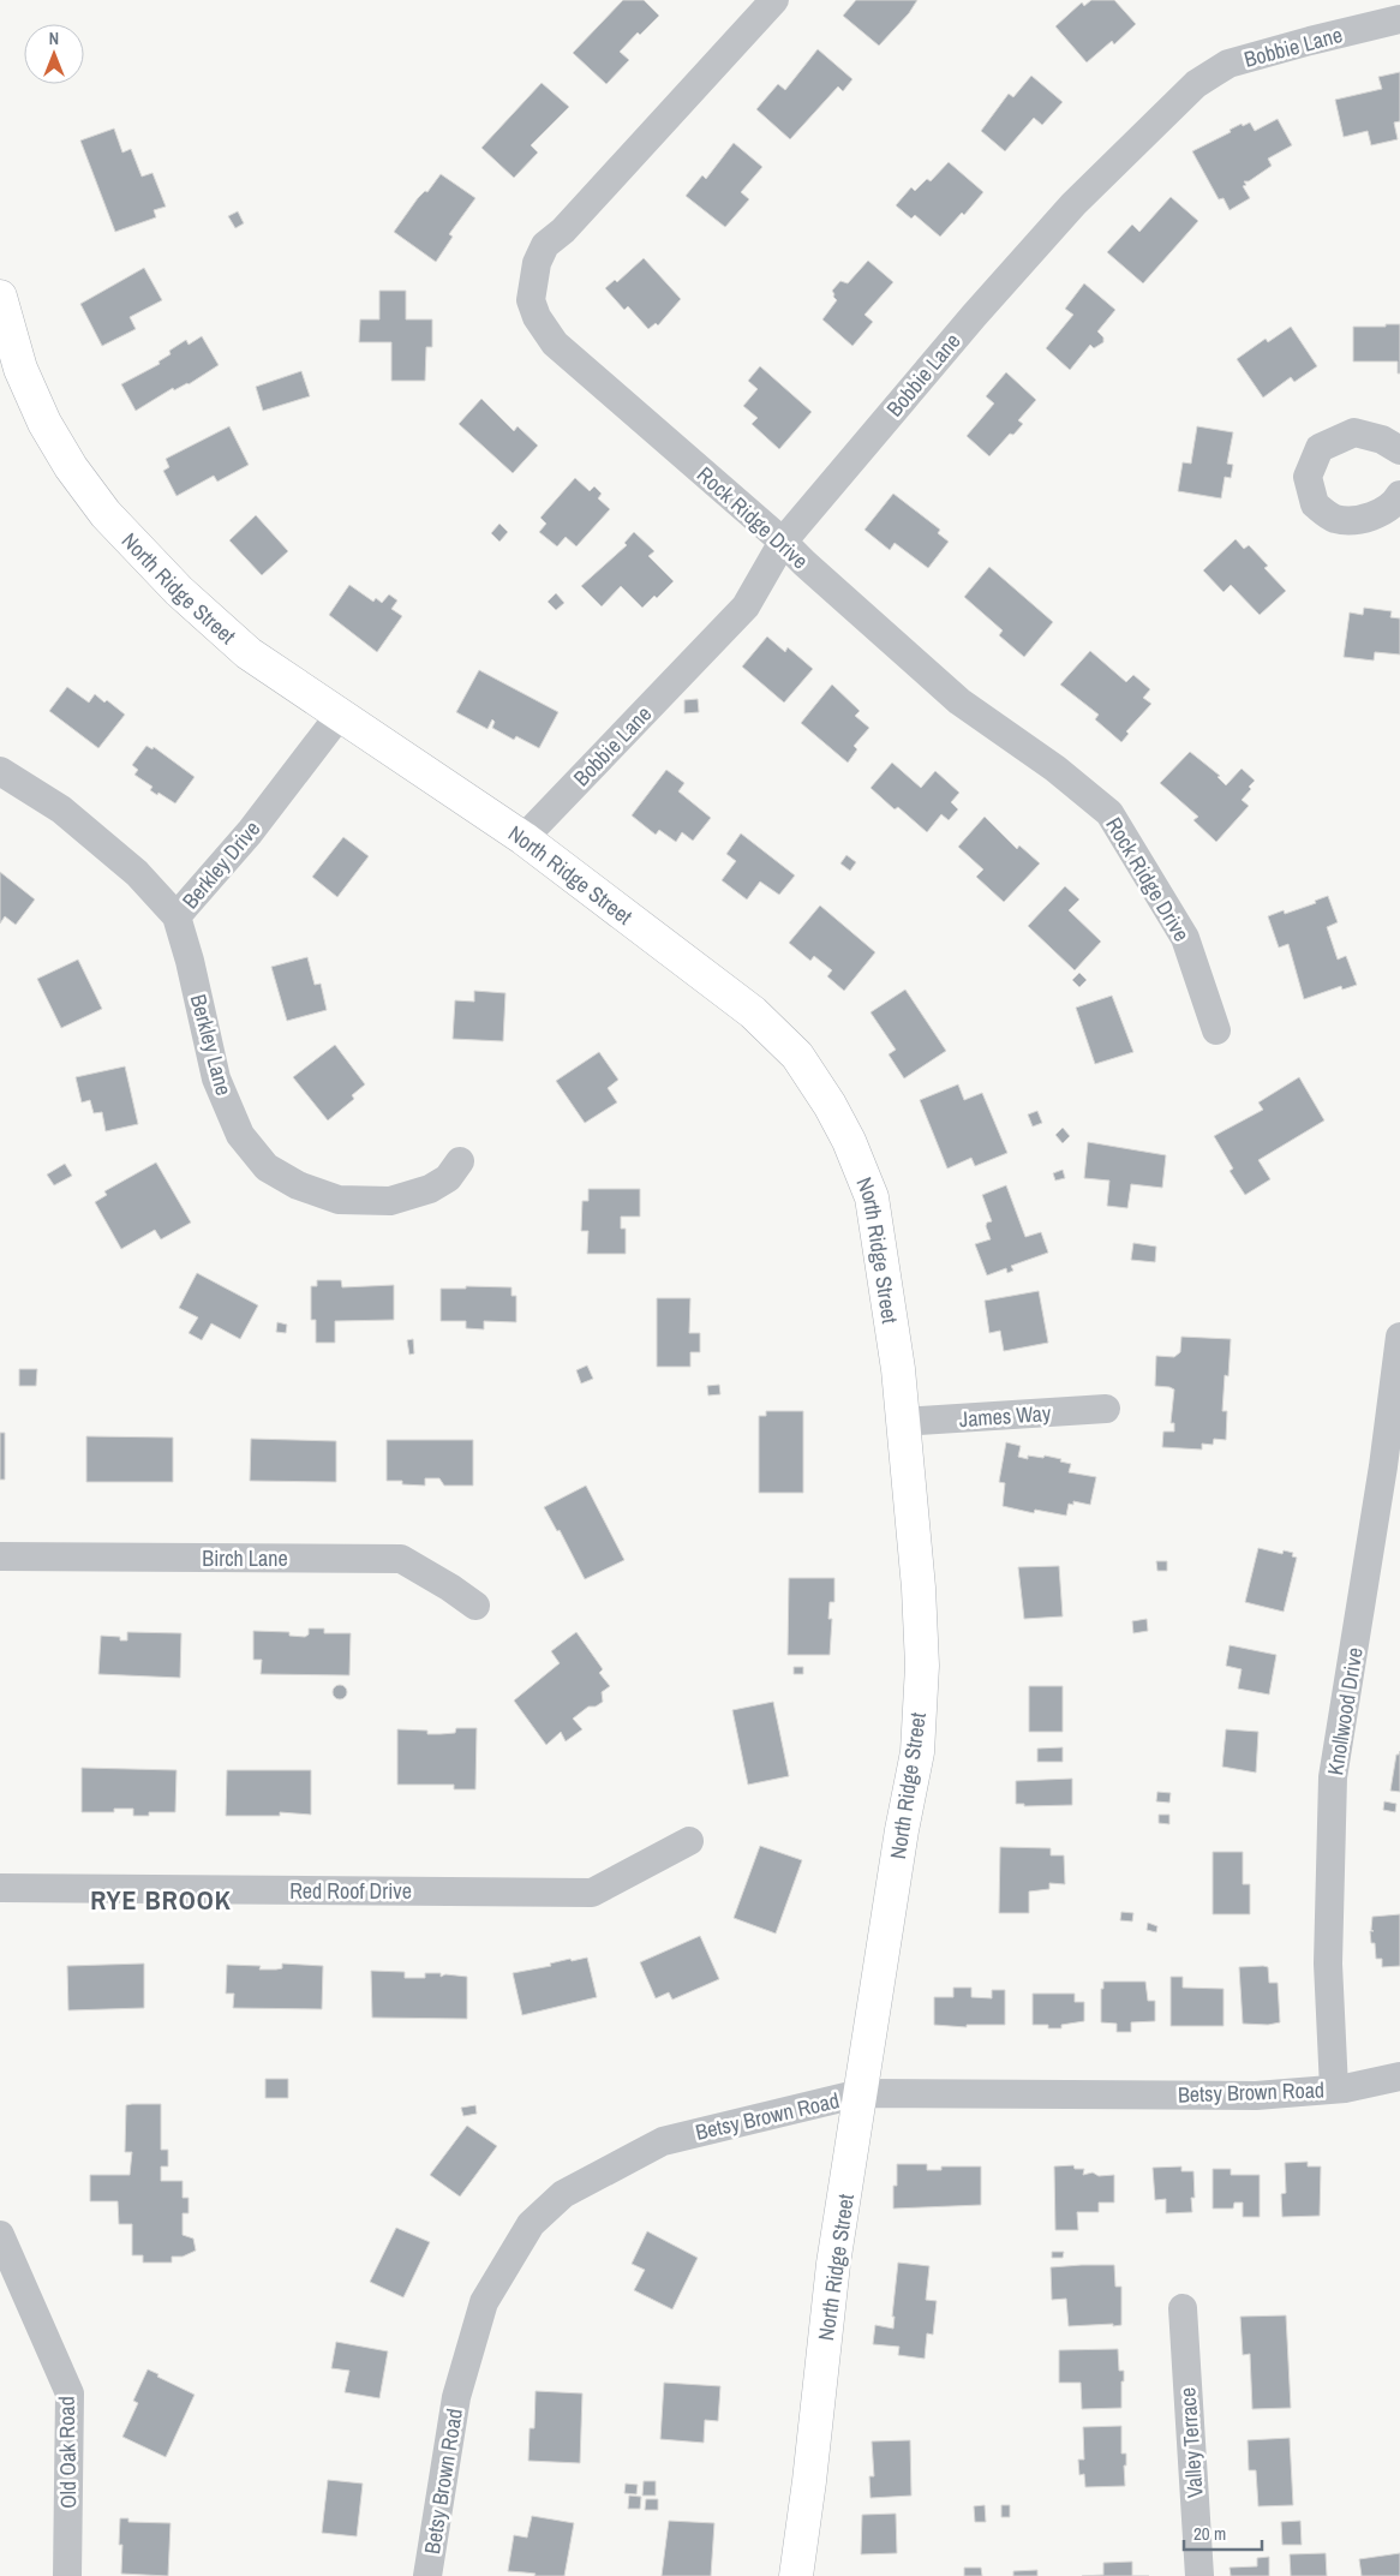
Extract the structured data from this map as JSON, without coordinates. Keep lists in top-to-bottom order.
{
  "streets": {
    "street": [
      "Bobbie Lane",
      "Rock Ridge Drive",
      "North Ridge Street",
      "Berkley Drive",
      "Berkley Lane",
      "James Way",
      "Birch Lane",
      "Knollwood Drive",
      "Red Roof Drive",
      "Betsy Brown Road",
      "Valley Terrace",
      "Old Oak Road"
    ]
  },
  "crossings": [
    ["Bobbie Lane", "Rock Ridge Drive"],
    ["Bobbie Lane", "North Ridge Street"],
    ["North Ridge Street", "Berkley Drive"],
    ["North Ridge Street", "James Way"],
    ["North Ridge Street", "Betsy Brown Road"],
    ["Berkley Drive", "Berkley Lane"],
    ["Knollwood Drive", "Betsy Brown Road"]
  ],
  "districts": ["RYE BROOK"],
  "scale_bar": "20 m",
  "north": "top"
}
